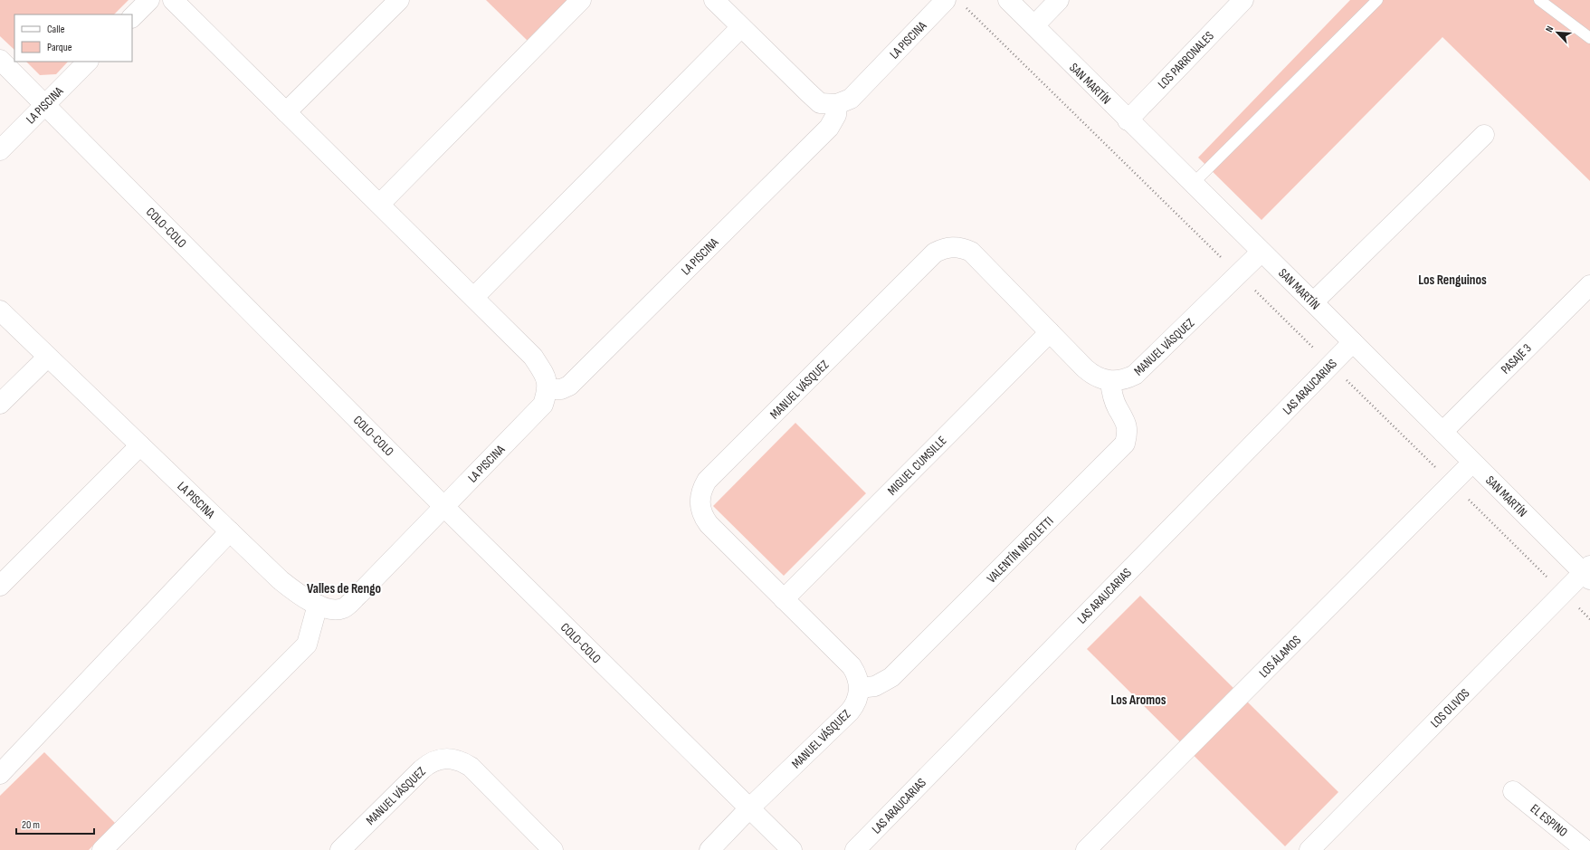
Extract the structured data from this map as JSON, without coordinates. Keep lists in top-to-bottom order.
{
  "streets": {
    "street": [
      "LA PISCINA",
      "LOS PARRONALES",
      "SAN MARTÍN",
      "COLO-COLO",
      "MANUEL VÁSQUEZ",
      "PASAJE 3",
      "LAS ARAUCARIAS",
      "MIGUEL CUMSILLE",
      "VALENTÍN NICOLETTI",
      "LOS ÁLAMOS",
      "LOS OLIVOS",
      "EL ESPINO"
    ]
  },
  "crossings": [
    ["LA PISCINA", "COLO-COLO"],
    ["LOS PARRONALES", "SAN MARTÍN"],
    ["SAN MARTÍN", "MANUEL VÁSQUEZ"],
    ["SAN MARTÍN", "PASAJE 3"],
    ["SAN MARTÍN", "LAS ARAUCARIAS"],
    ["SAN MARTÍN", "LOS ÁLAMOS"],
    ["SAN MARTÍN", "LOS OLIVOS"],
    ["COLO-COLO", "MANUEL VÁSQUEZ"],
    ["MANUEL VÁSQUEZ", "MIGUEL CUMSILLE"],
    ["MANUEL VÁSQUEZ", "VALENTÍN NICOLETTI"]
  ],
  "districts": ["Los Renguinos", "Valles de Rengo", "Los Aromos"],
  "legend": ["Calle", "Parque"],
  "scale_bar": "20 m",
  "north": "top left"
}
